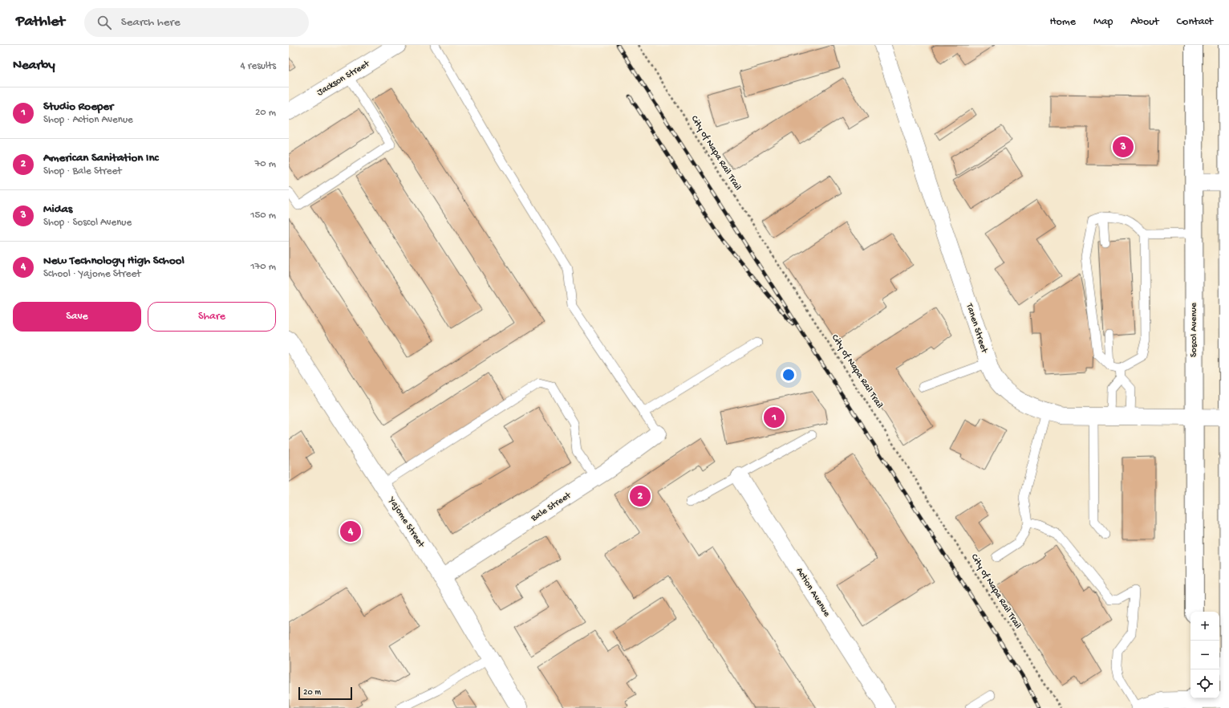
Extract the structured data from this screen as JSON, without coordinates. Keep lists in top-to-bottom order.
{
  "streets": {
    "main road": ["Soscol Avenue"],
    "street": [
      "Jackson Street",
      "Tanen Street",
      "Bale Street",
      "Yajome Street",
      "Action Avenue"
    ],
    "path": ["City of Napa Rail Trail"]
  },
  "crossings": [
    ["Tanen Street", "Soscol Avenue"],
    ["Bale Street", "Yajome Street"]
  ],
  "scale_bar": "20 m",
  "page": {
    "header": "Pathlet",
    "search": "Search here",
    "nav": [
      "Home",
      "Map",
      "About",
      "Contact"
    ],
    "heading": ["Nearby", "4 results"],
    "list": [
      {
        "mark": "1",
        "name": "Studio Roeper",
        "note": "Shop · Action Avenue",
        "value": "20 m"
      },
      {
        "mark": "2",
        "name": "American Sanitation Inc",
        "note": "Shop · Bale Street",
        "value": "70 m"
      },
      {
        "mark": "3",
        "name": "Midas",
        "note": "Shop · Soscol Avenue",
        "value": "150 m"
      },
      {
        "mark": "4",
        "name": "New Technology High School",
        "note": "School · Yajome Street",
        "value": "170 m"
      }
    ],
    "pins": [
      "3",
      "1",
      "2",
      "4"
    ],
    "buttons": ["Save", "Share"],
    "map_buttons": ["+", "−"],
    "scale": "20 m"
  }
}
